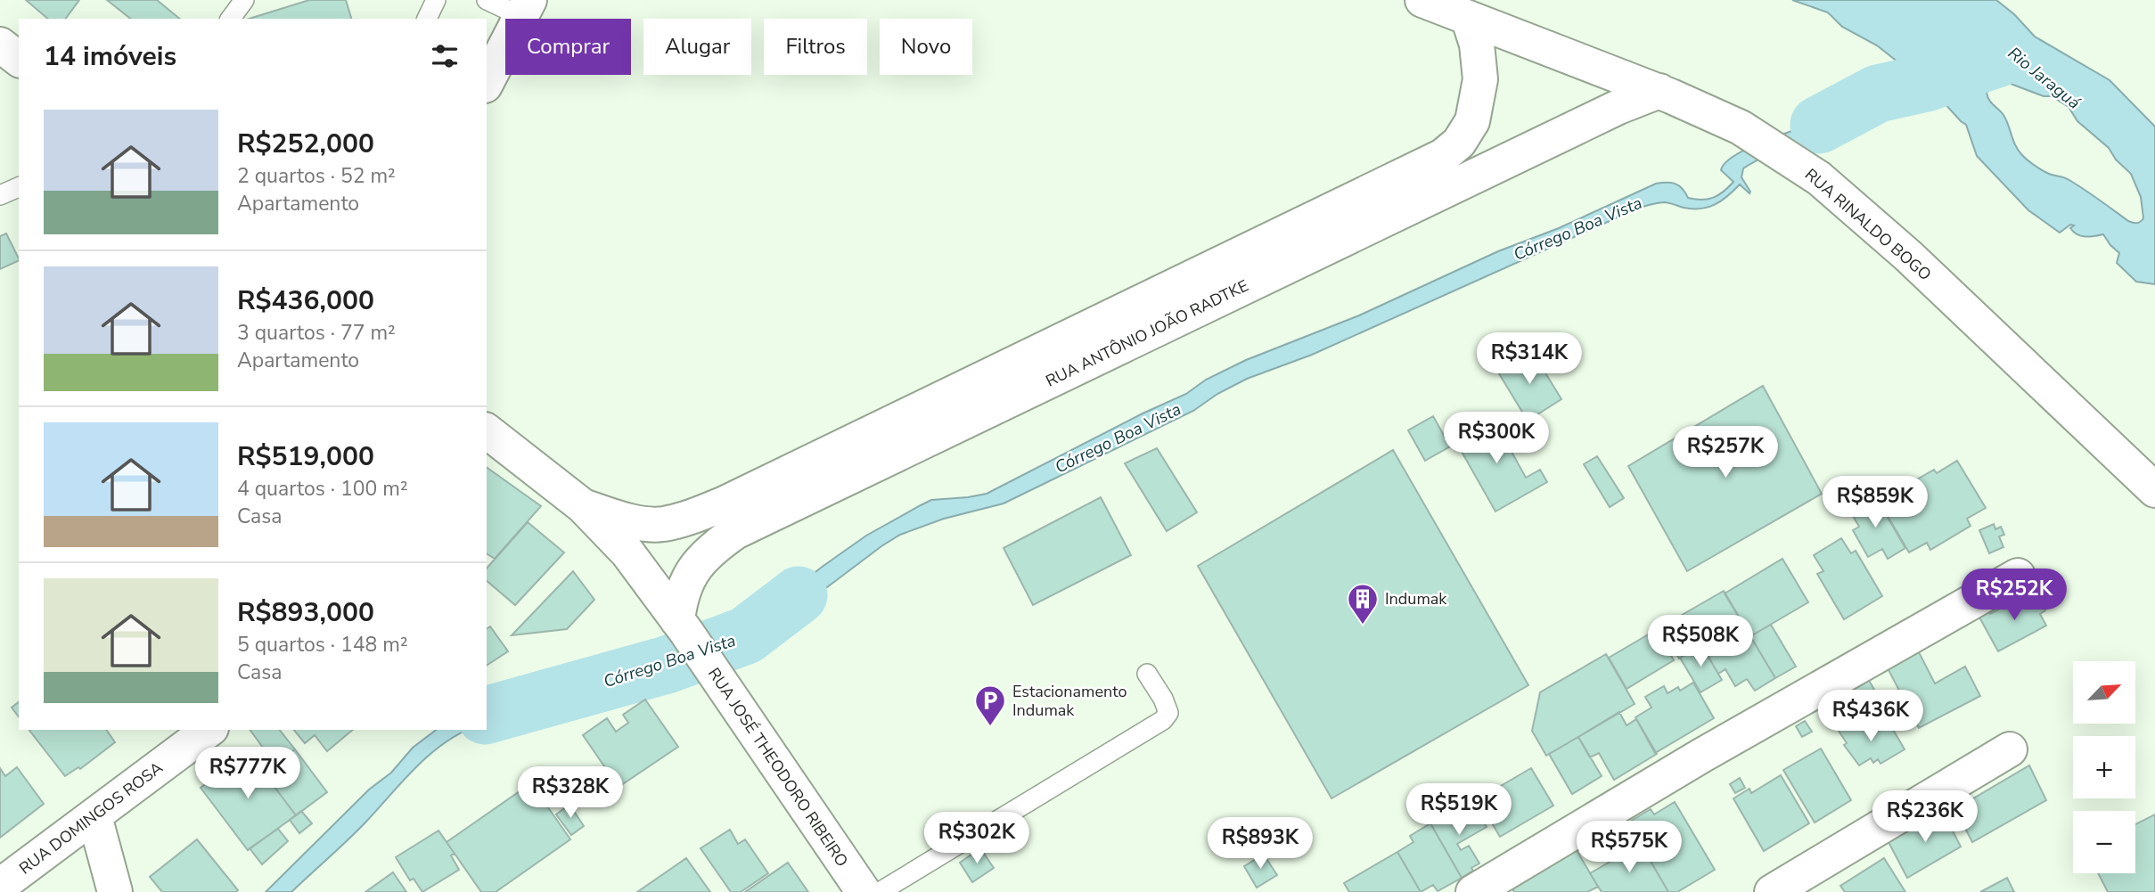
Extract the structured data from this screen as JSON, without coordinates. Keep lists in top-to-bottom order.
{
  "streets": {
    "street": [
      "RUA RINALDO BOGO",
      "RUA ANTÔNIO JOÃO RADTKE",
      "RUA JOSÉ THEODORO RIBEIRO",
      "RUA DOMINGOS ROSA"
    ]
  },
  "crossings": [
    ["RUA RINALDO BOGO", "RUA ANTÔNIO JOÃO RADTKE"],
    ["RUA ANTÔNIO JOÃO RADTKE", "RUA JOSÉ THEODORO RIBEIRO"]
  ],
  "water": ["Rio Jaraguá", "Córrego Boa Vista"],
  "places": {
    "building": ["Indumak"],
    "parking": ["Estacionamento Indumak"]
  },
  "north": "top right",
  "page": {
    "chip": [
      "Comprar",
      "Alugar",
      "Filtros",
      "Novo"
    ],
    "heading": "14 imóveis",
    "list": [
      {
        "name": "R$252,000",
        "note": "2 quartos · 52 m² · Apartamento"
      },
      {
        "name": "R$436,000",
        "note": "3 quartos · 77 m² · Apartamento"
      },
      {
        "name": "R$519,000",
        "note": "4 quartos · 100 m² · Casa"
      },
      {
        "name": "R$893,000",
        "note": "5 quartos · 148 m² · Casa"
      }
    ],
    "price": [
      "R$314K",
      "R$300K",
      "R$257K",
      "R$859K",
      "R$252K",
      "R$508K",
      "R$436K",
      "R$777K",
      "R$328K",
      "R$519K",
      "R$236K",
      "R$302K",
      "R$893K",
      "R$575K"
    ],
    "map_buttons": ["+", "−"]
  }
}
